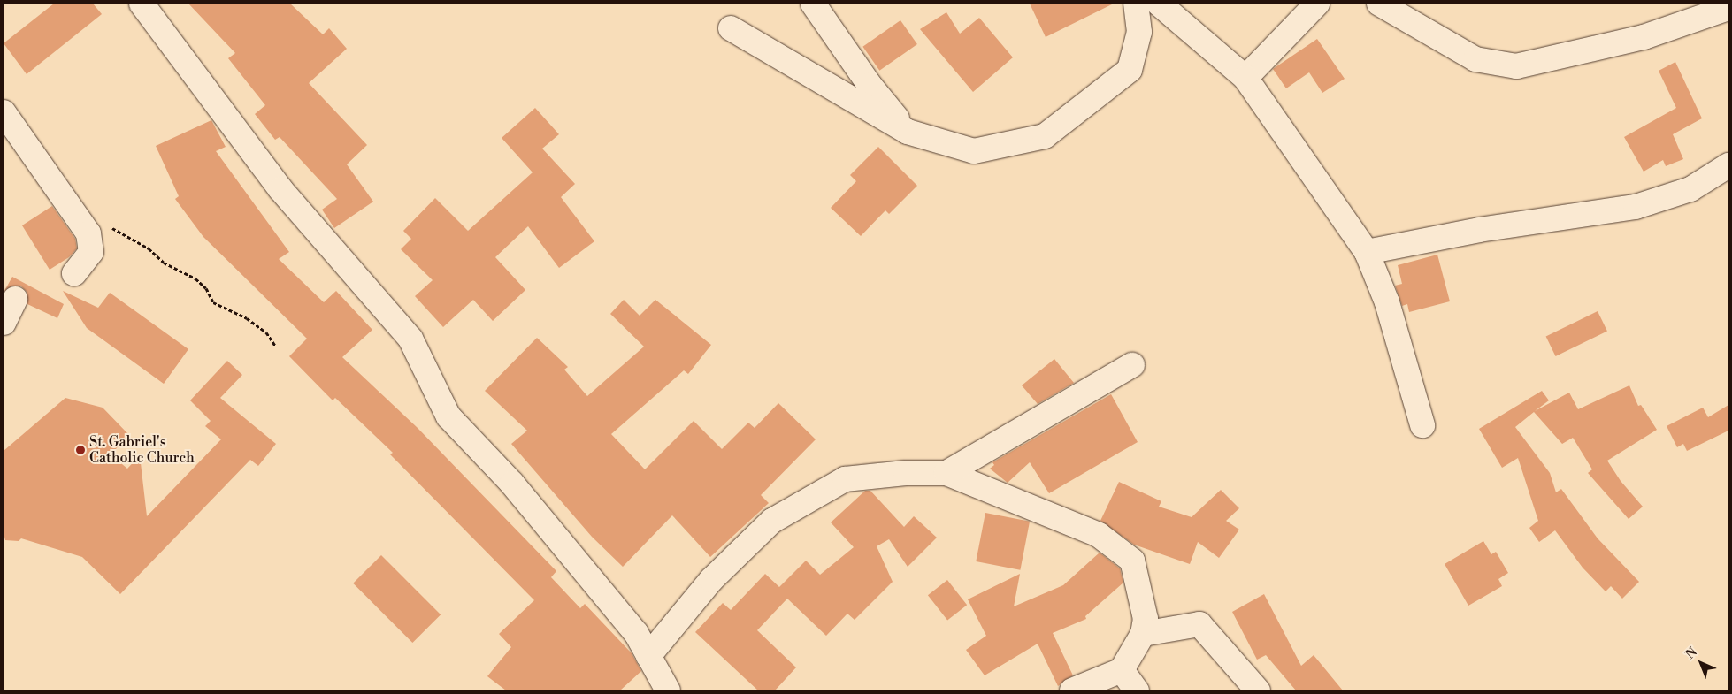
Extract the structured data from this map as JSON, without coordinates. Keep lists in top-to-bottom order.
{
  "places": ["St. Gabriel's Catholic Church"],
  "north": "top left"
}
